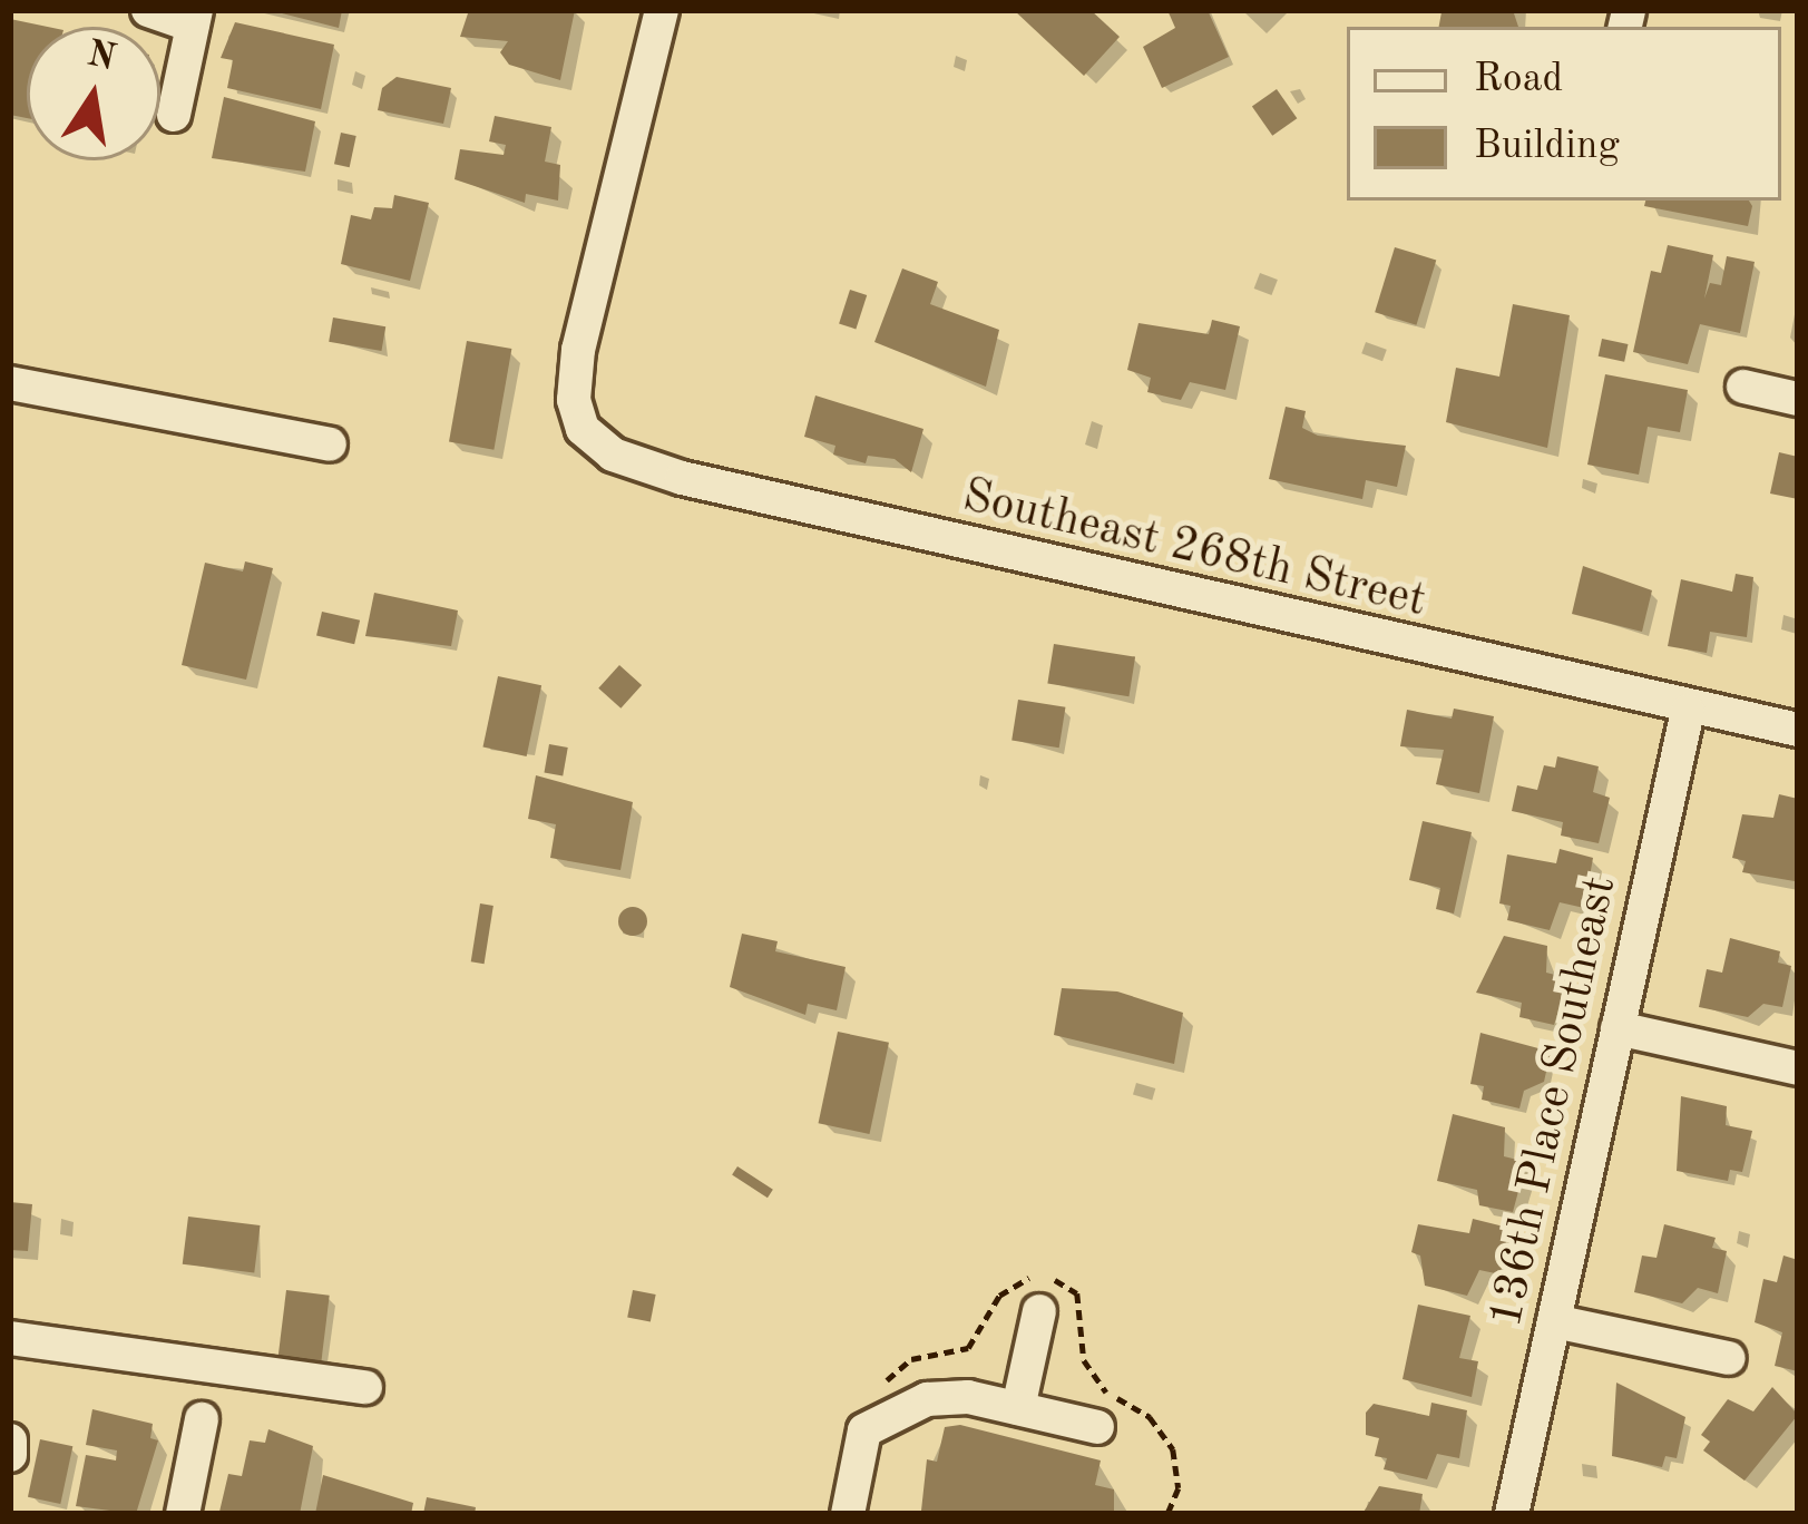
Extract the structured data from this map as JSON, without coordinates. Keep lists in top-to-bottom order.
{
  "streets": {
    "street": ["Southeast 268th Street", "136th Place Southeast"]
  },
  "crossings": [
    ["Southeast 268th Street", "136th Place Southeast"]
  ],
  "legend": ["Road", "Building"],
  "north": "top"
}
